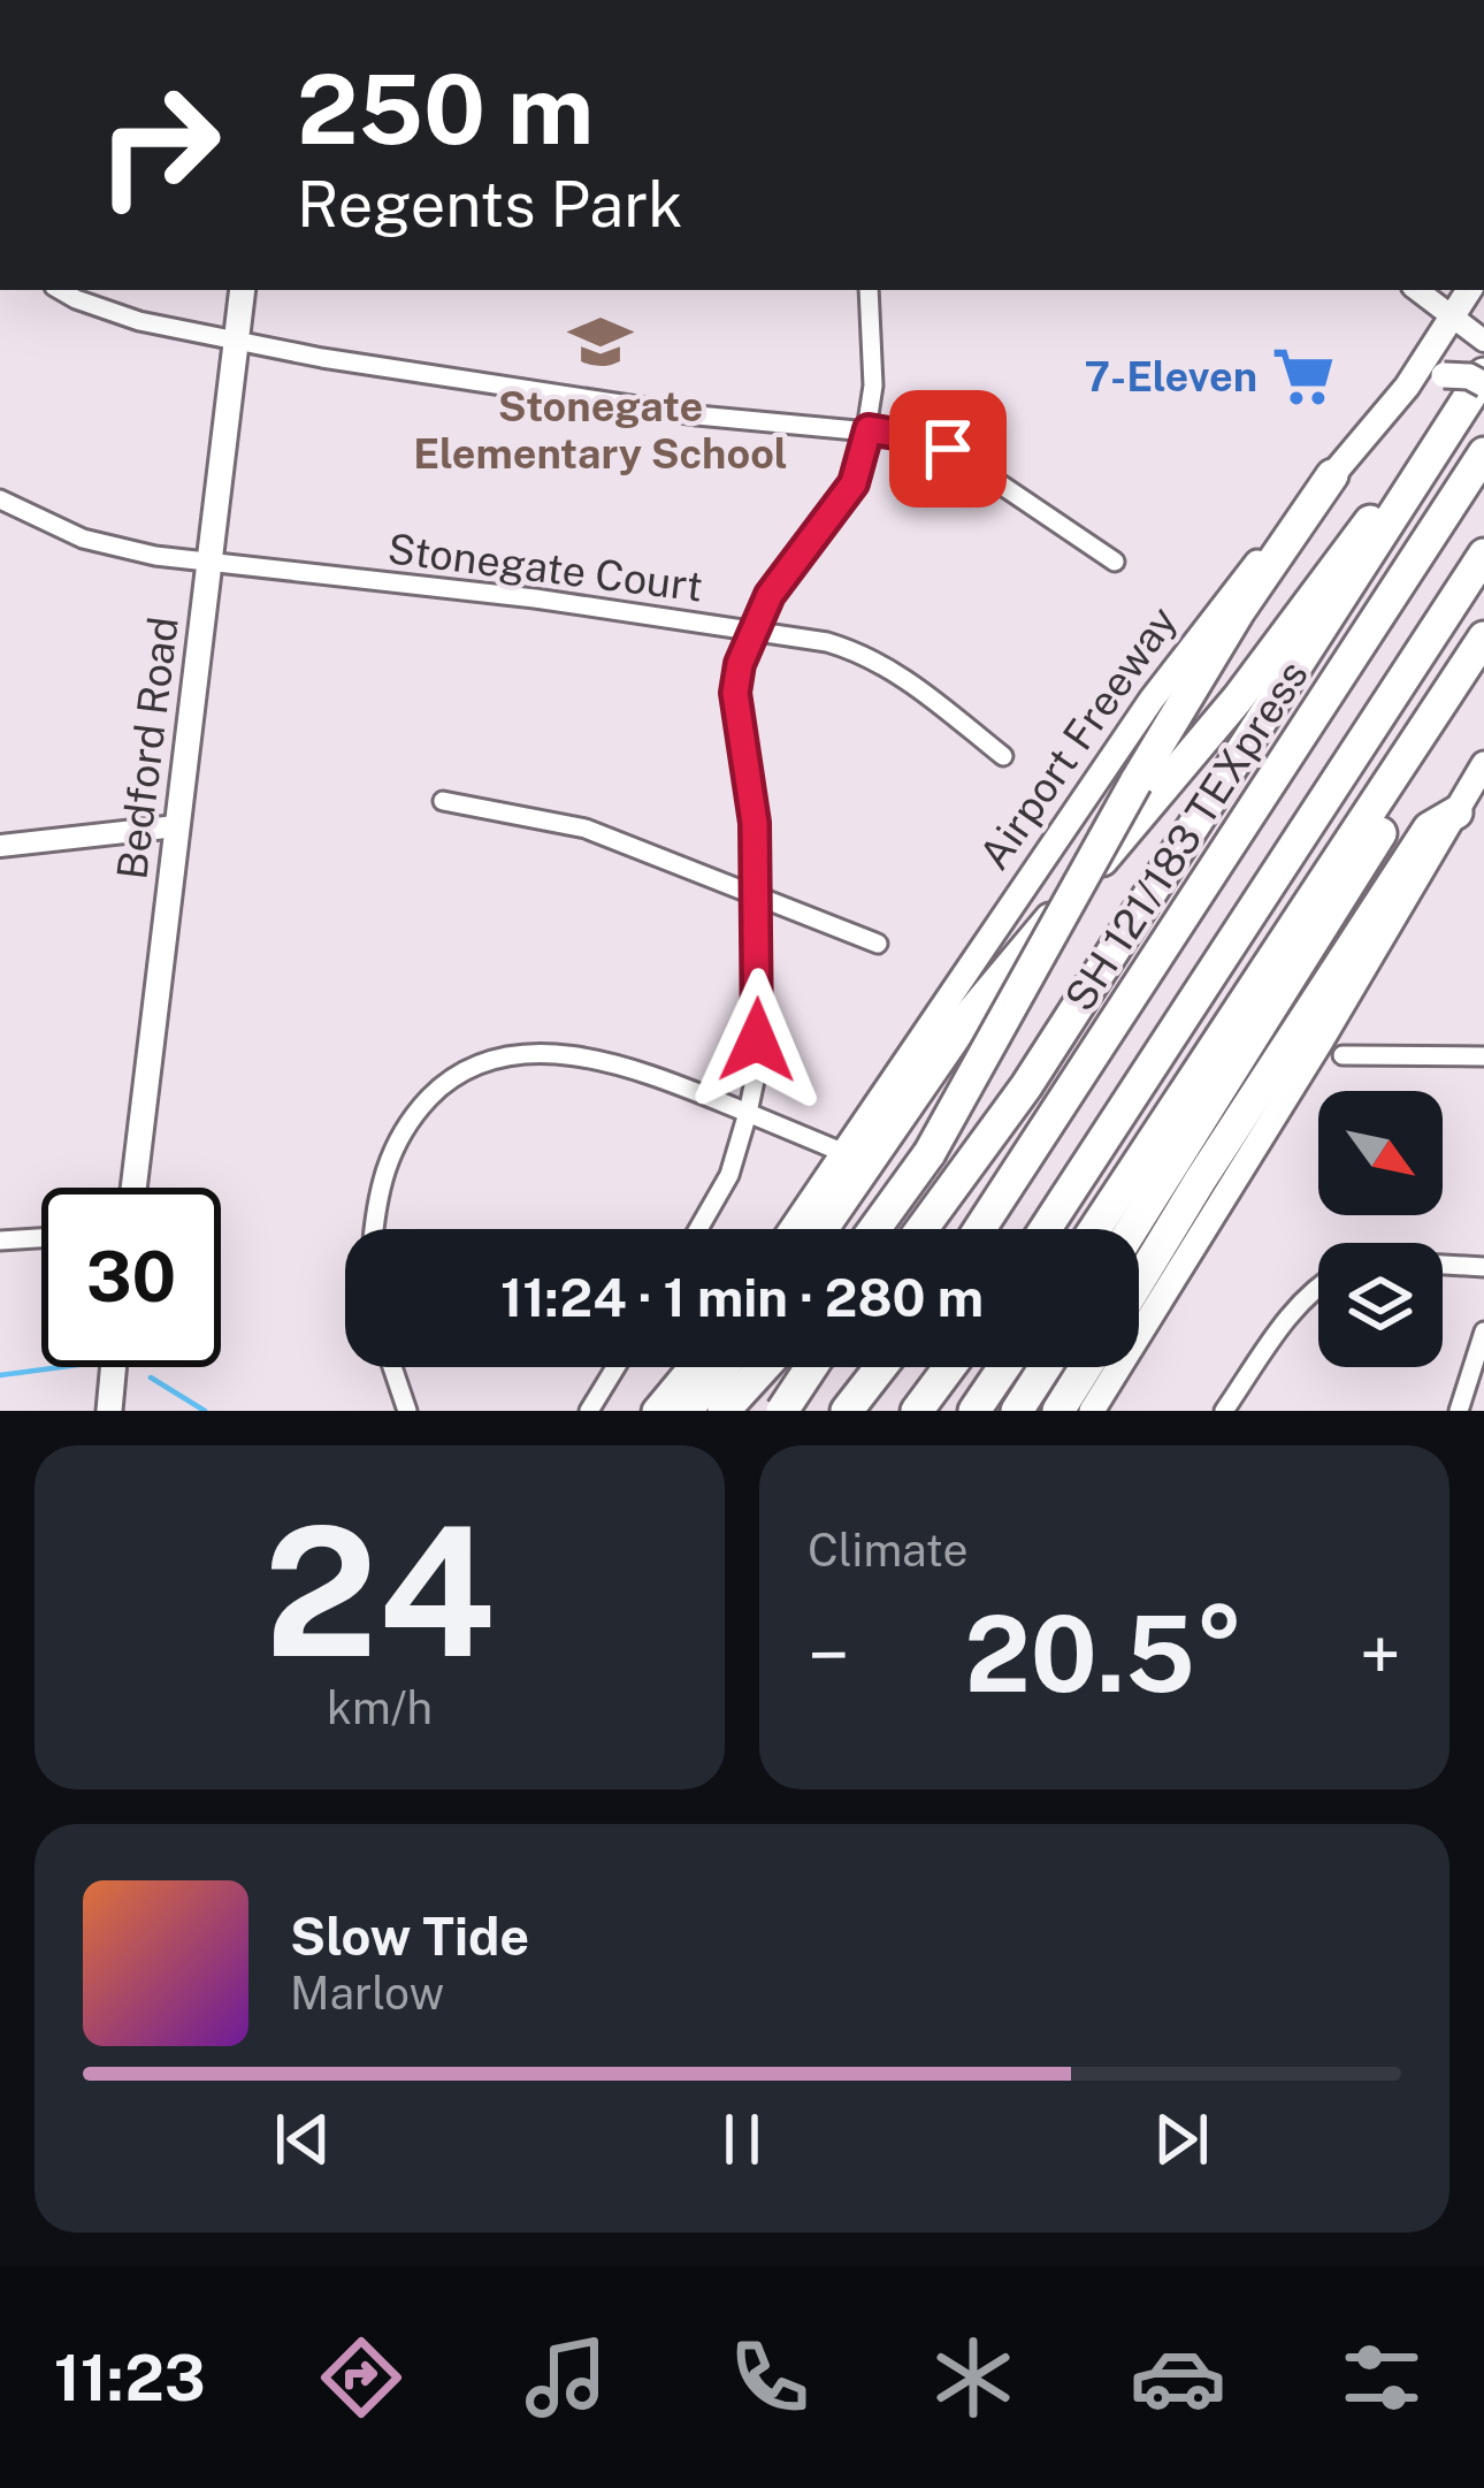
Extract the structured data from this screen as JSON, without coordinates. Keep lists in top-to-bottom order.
{
  "streets": {
    "highway": ["SH 121/183 TEXpress"],
    "main road": ["Airport Freeway", "Bedford Road"],
    "street": ["Stonegate Court"]
  },
  "crossings": [
    ["Stonegate Court", "Bedford Road"]
  ],
  "places": {
    "school or university": ["Stonegate Elementary School"],
    "supermarket": ["7-Eleven"]
  },
  "north": "bottom right",
  "page": {
    "turn": ["250 m", "Regents Park"],
    "limit": "30",
    "trip": "11:24 · 1 min · 280 m",
    "tile": [
      ["24", "km/h"],
      "Climate"
    ],
    "heat": ["−", "20.5°", "+"],
    "song": ["Slow Tide", "Marlow"],
    "tabs": "11:23"
  }
}
